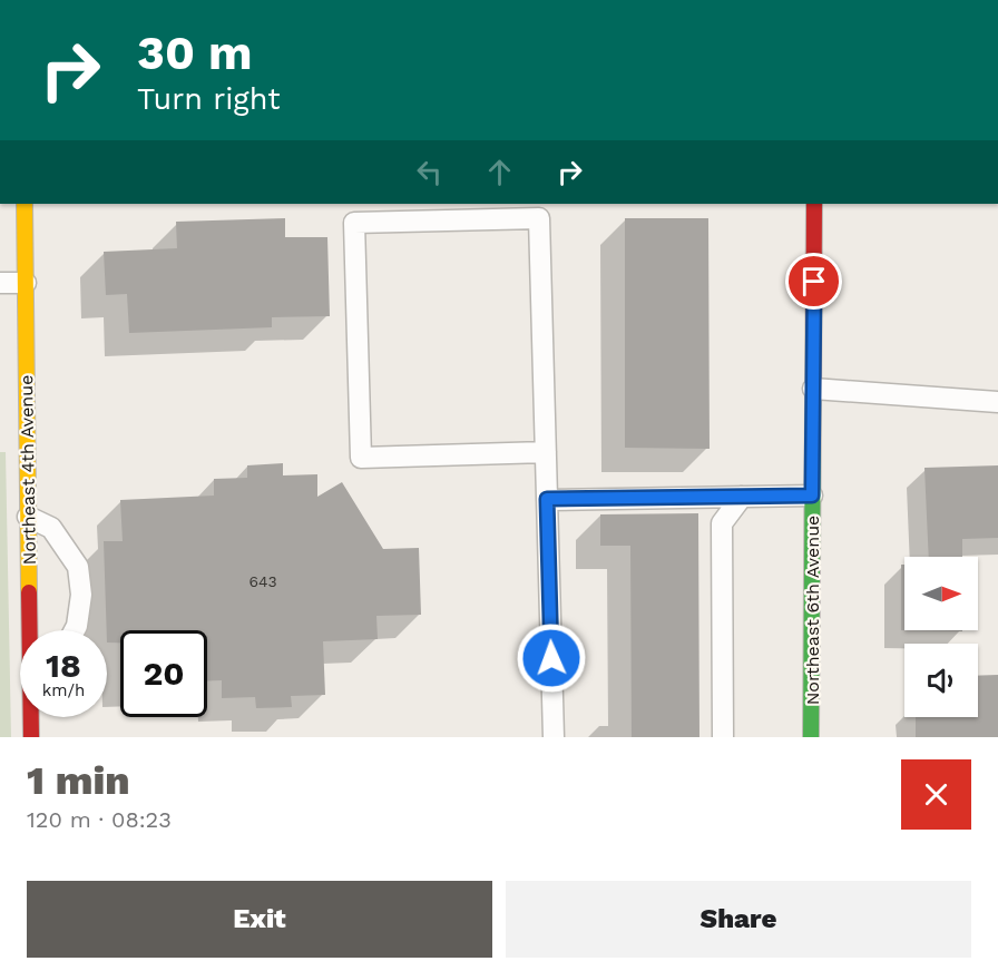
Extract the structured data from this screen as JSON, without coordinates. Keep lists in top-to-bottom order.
{
  "streets": {
    "street": ["Northeast 4th Avenue", "Northeast 6th Avenue"]
  },
  "house_numbers": ["643"],
  "north": "right",
  "page": {
    "turn": ["30 m", "Turn right"],
    "speed": "18 km/h",
    "limit": "20",
    "heading": ["1 min", "120 m · 08:23"],
    "buttons": ["Exit", "Share"]
  }
}
